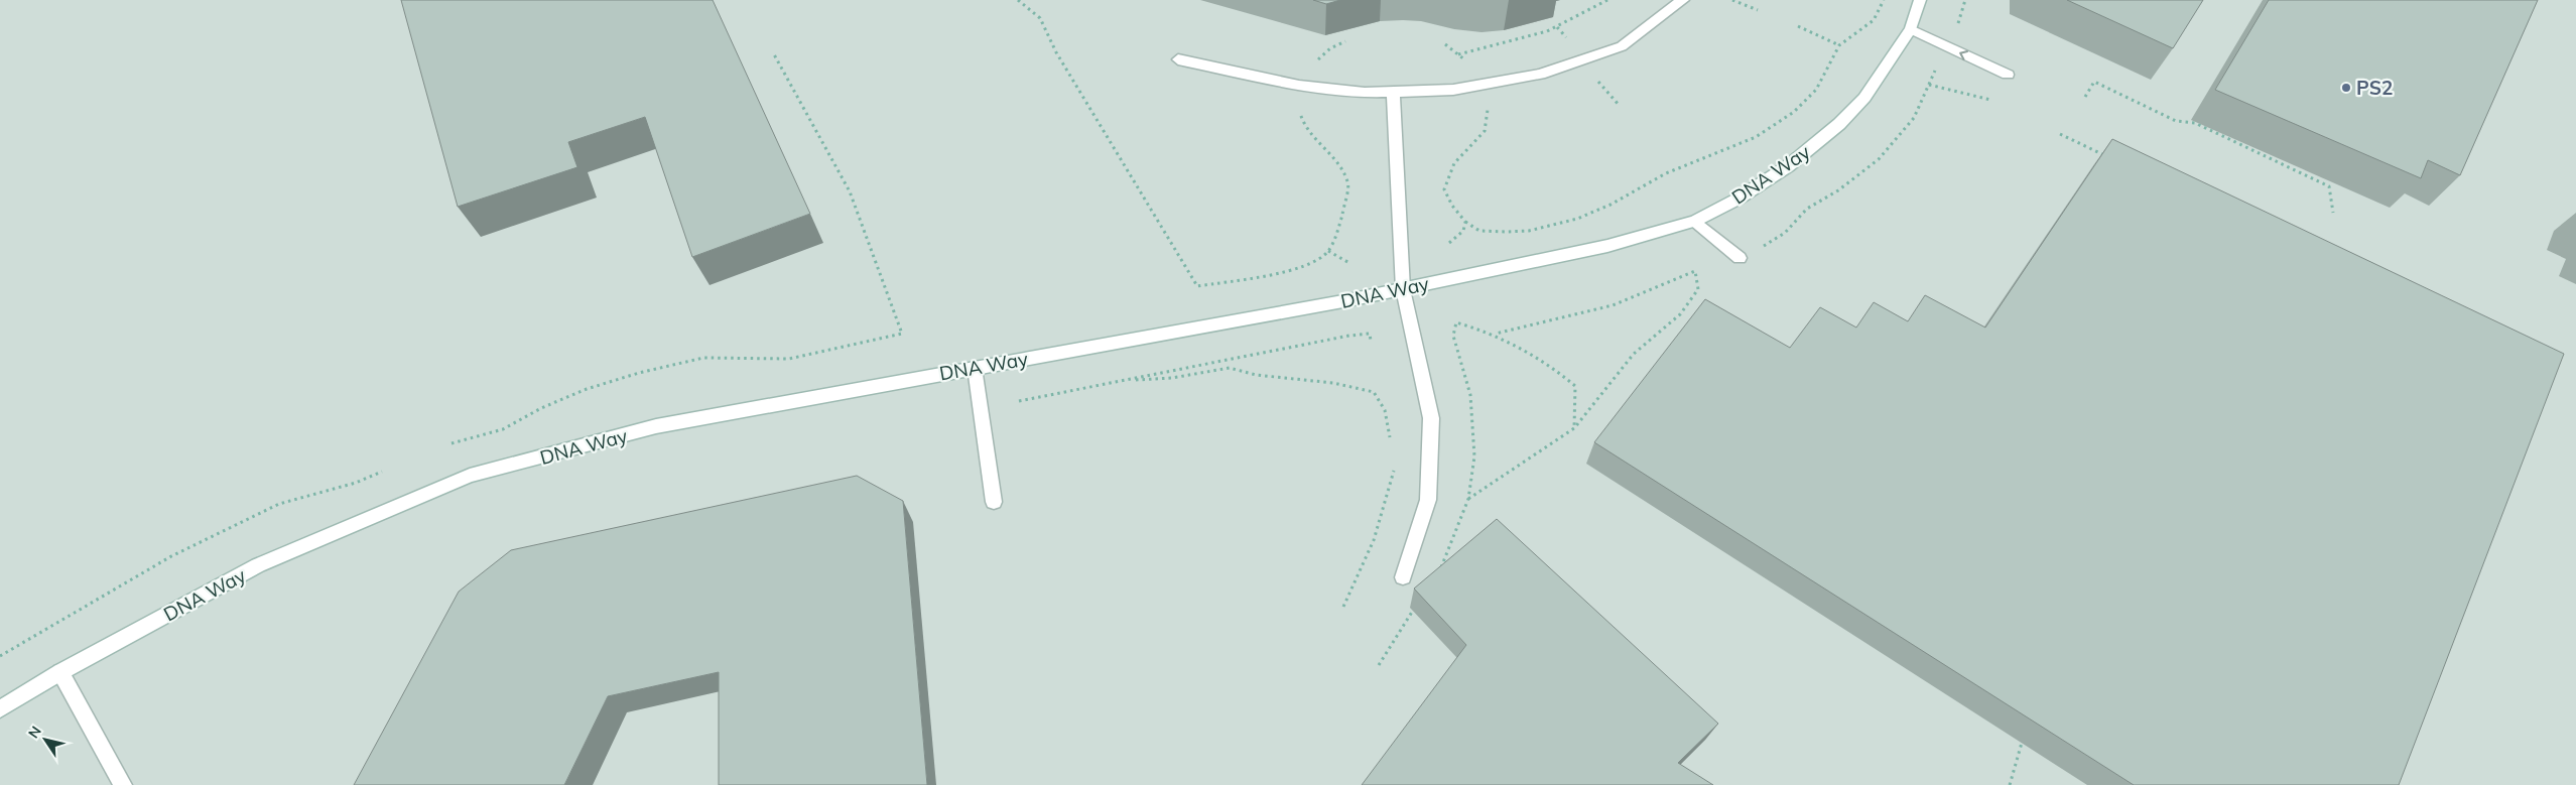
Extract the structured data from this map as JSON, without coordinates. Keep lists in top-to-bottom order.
{
  "streets": {
    "main road": ["DNA Way"]
  },
  "places": ["PS2"],
  "north": "top left"
}
